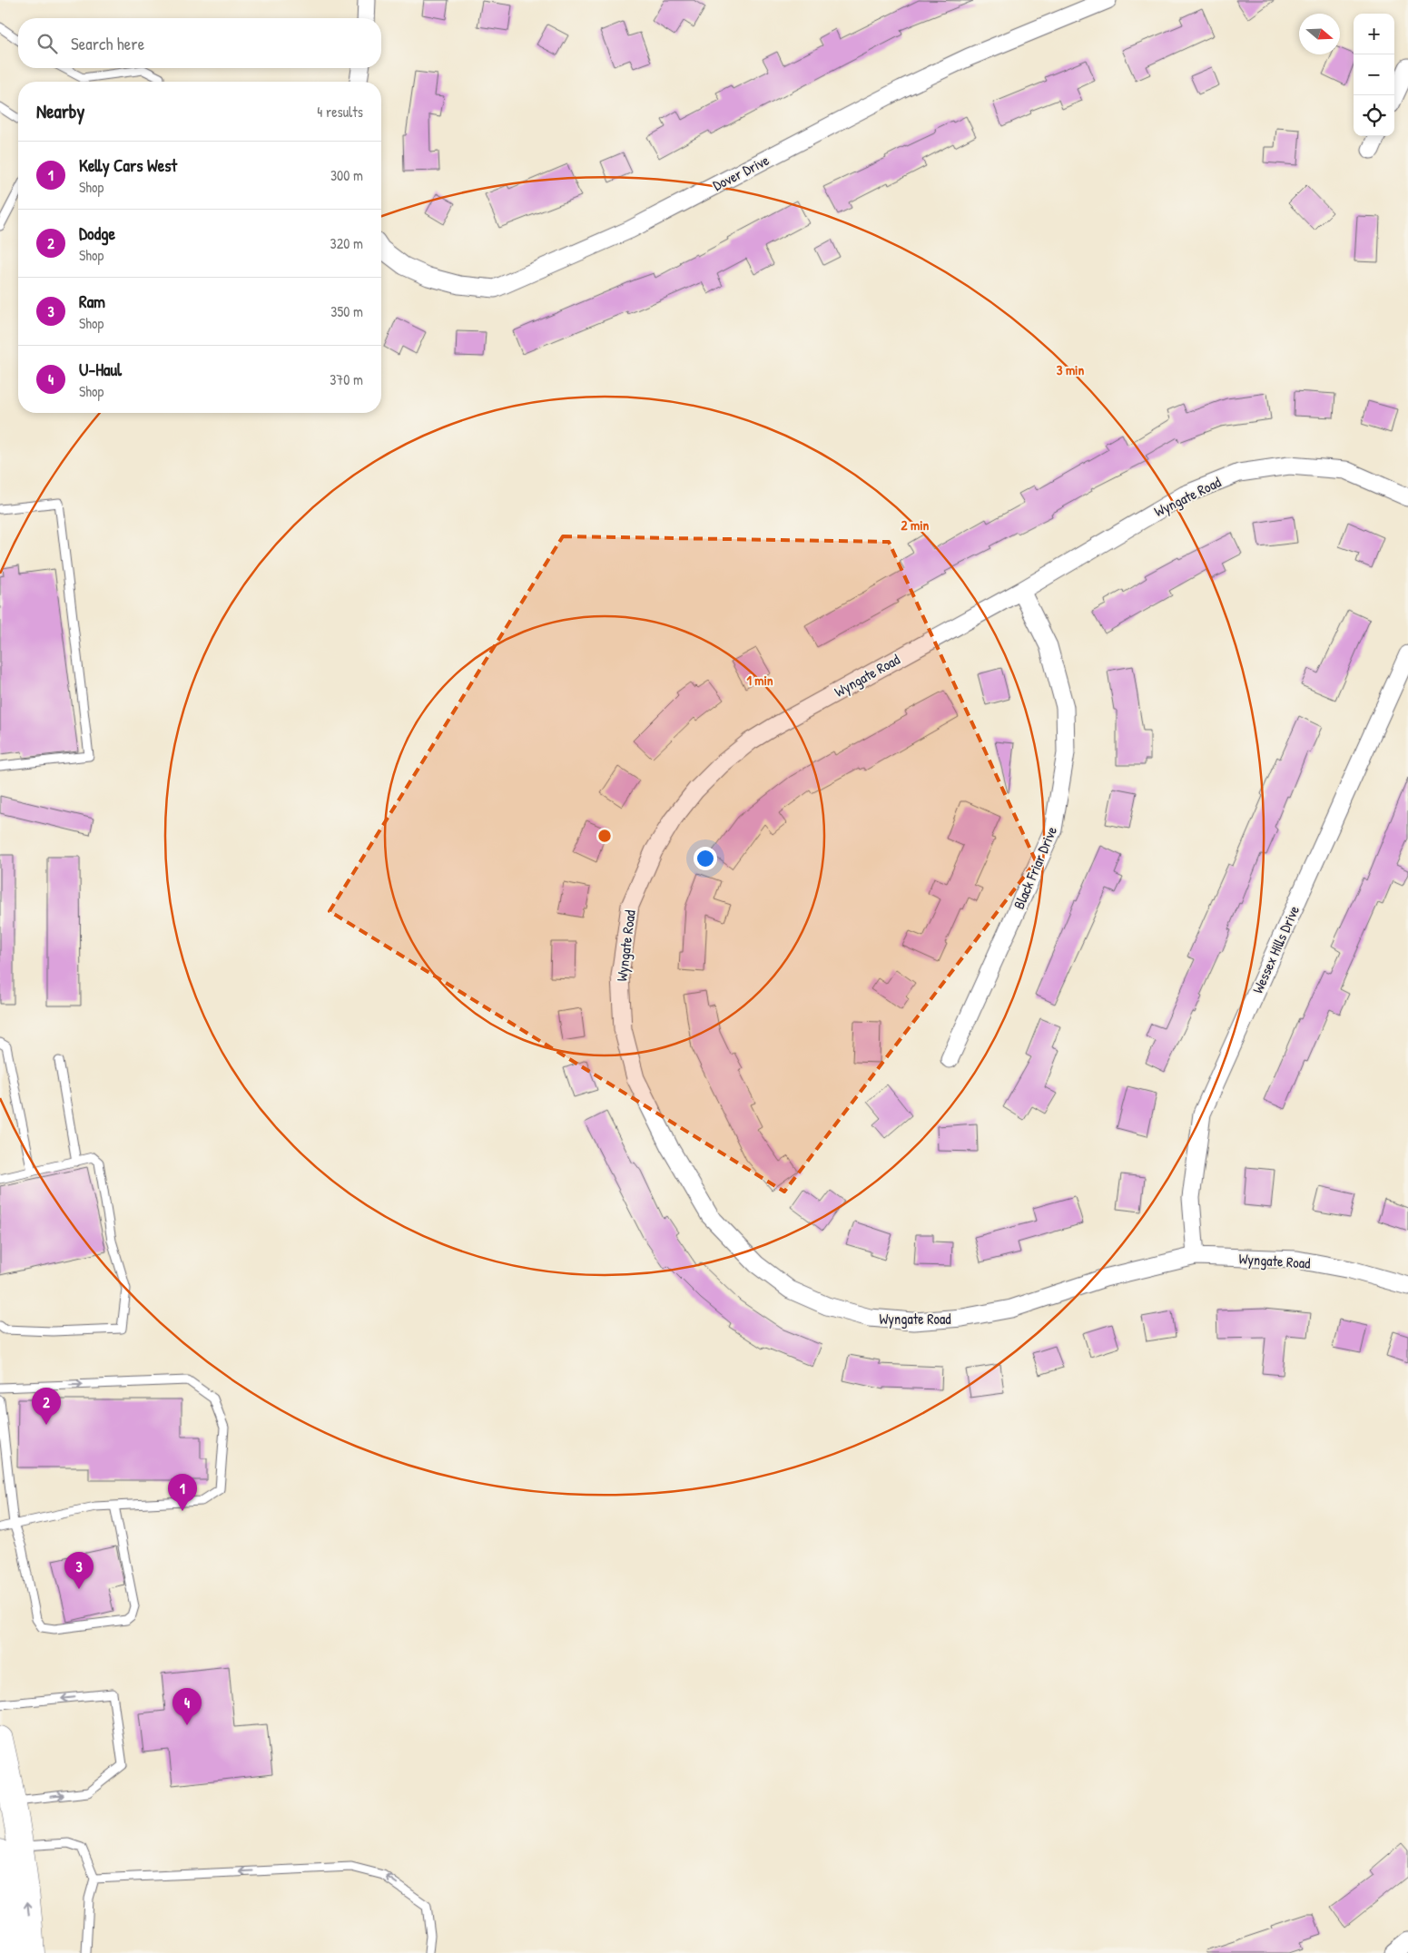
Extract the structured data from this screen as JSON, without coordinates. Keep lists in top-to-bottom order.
{
  "streets": {
    "street": [
      "Dover Drive",
      "Wyngate Road",
      "Black Friar Drive",
      "Wessex Hills Drive"
    ]
  },
  "crossings": [
    ["Wyngate Road", "Black Friar Drive"],
    ["Wyngate Road", "Wessex Hills Drive"]
  ],
  "north": "right",
  "page": {
    "map_buttons": ["+", "−"],
    "search": "Search here",
    "heading": ["Nearby", "4 results"],
    "list": [
      {
        "mark": "1",
        "name": "Kelly Cars West",
        "note": "Shop",
        "value": "300 m"
      },
      {
        "mark": "2",
        "name": "Dodge",
        "note": "Shop",
        "value": "320 m"
      },
      {
        "mark": "3",
        "name": "Ram",
        "note": "Shop",
        "value": "350 m"
      },
      {
        "mark": "4",
        "name": "U-Haul",
        "note": "Shop",
        "value": "370 m"
      }
    ],
    "pins": [
      "2",
      "1",
      "3",
      "4"
    ]
  },
  "rings": ["3 min", "2 min", "1 min"]
}
